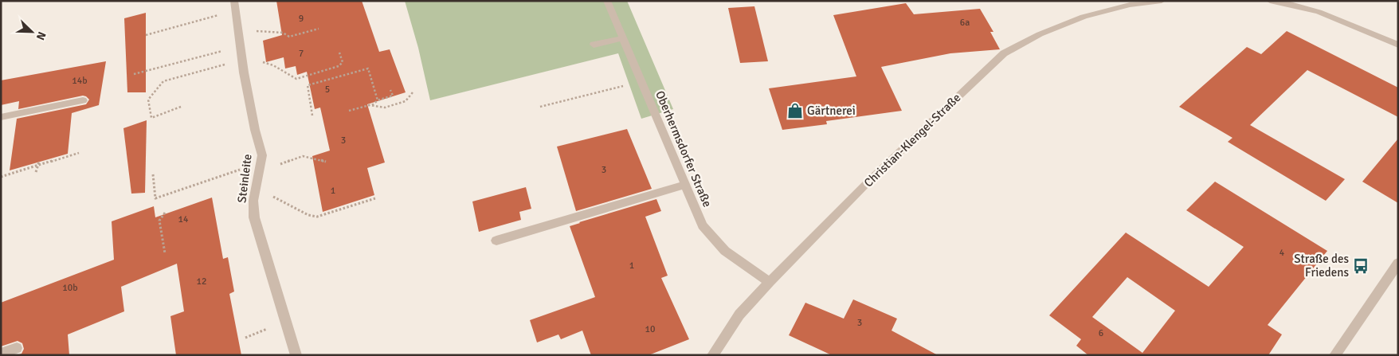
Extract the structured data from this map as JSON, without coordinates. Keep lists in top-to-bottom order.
{
  "streets": {
    "street": ["Christian-Klengel-Straße", "Oberhermsdorfer Straße", "Steinleite"]
  },
  "crossings": [
    ["Christian-Klengel-Straße", "Oberhermsdorfer Straße"]
  ],
  "places": {
    "shop": ["Gärtnerei"],
    "bus stop": ["Straße des Friedens"]
  },
  "house_numbers": [
    "9",
    "6a",
    "7",
    "14b",
    "5",
    "3",
    "3",
    "1",
    "14",
    "4",
    "1",
    "12",
    "10b",
    "3",
    "10",
    "6"
  ],
  "north": "bottom right"
}
